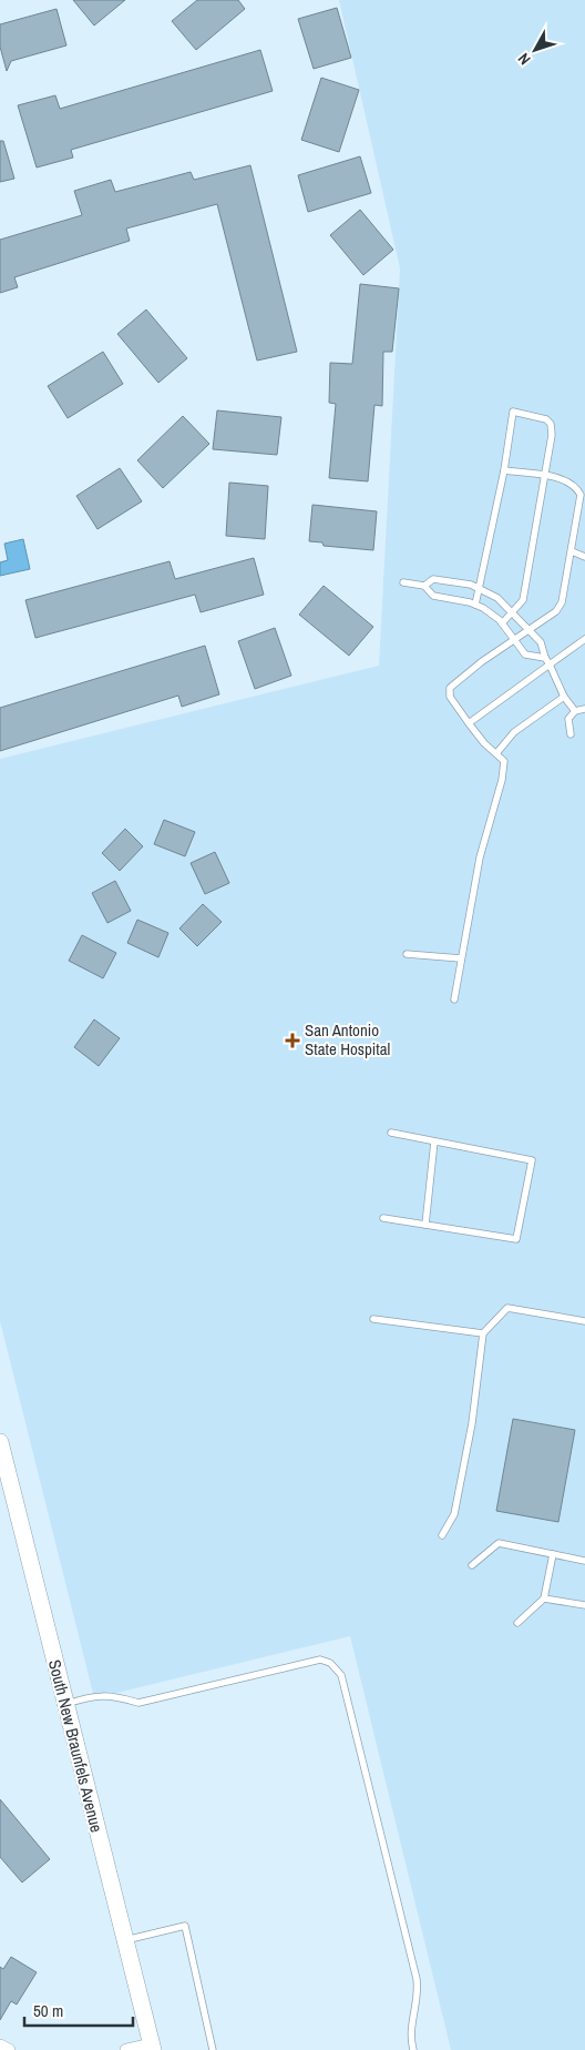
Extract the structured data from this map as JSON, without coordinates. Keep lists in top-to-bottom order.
{
  "streets": {
    "main road": ["South New Braunfels Avenue"]
  },
  "places": {
    "health": ["San Antonio State Hospital"]
  },
  "scale_bar": "50 m",
  "north": "bottom left"
}
